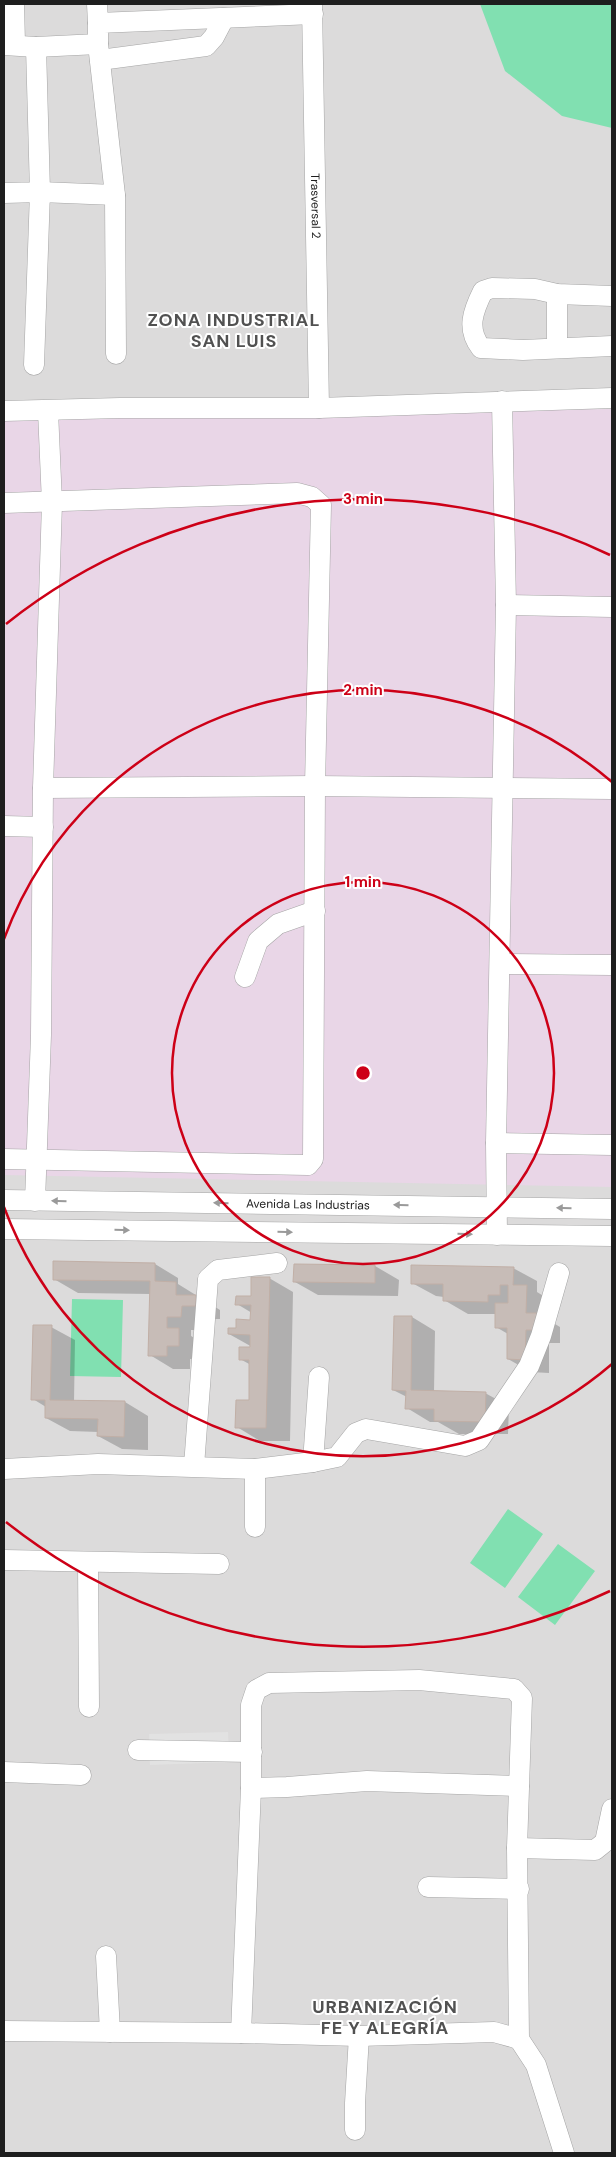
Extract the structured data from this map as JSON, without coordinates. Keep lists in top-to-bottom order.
{
  "streets": {
    "street": ["Trasversal 2", "Avenida Las Industrias"]
  },
  "districts": ["ZONA INDUSTRIAL SAN LUIS", "URBANIZACIÓN FE Y ALEGRÍA"],
  "rings": ["3 min", "2 min", "1 min"]
}
